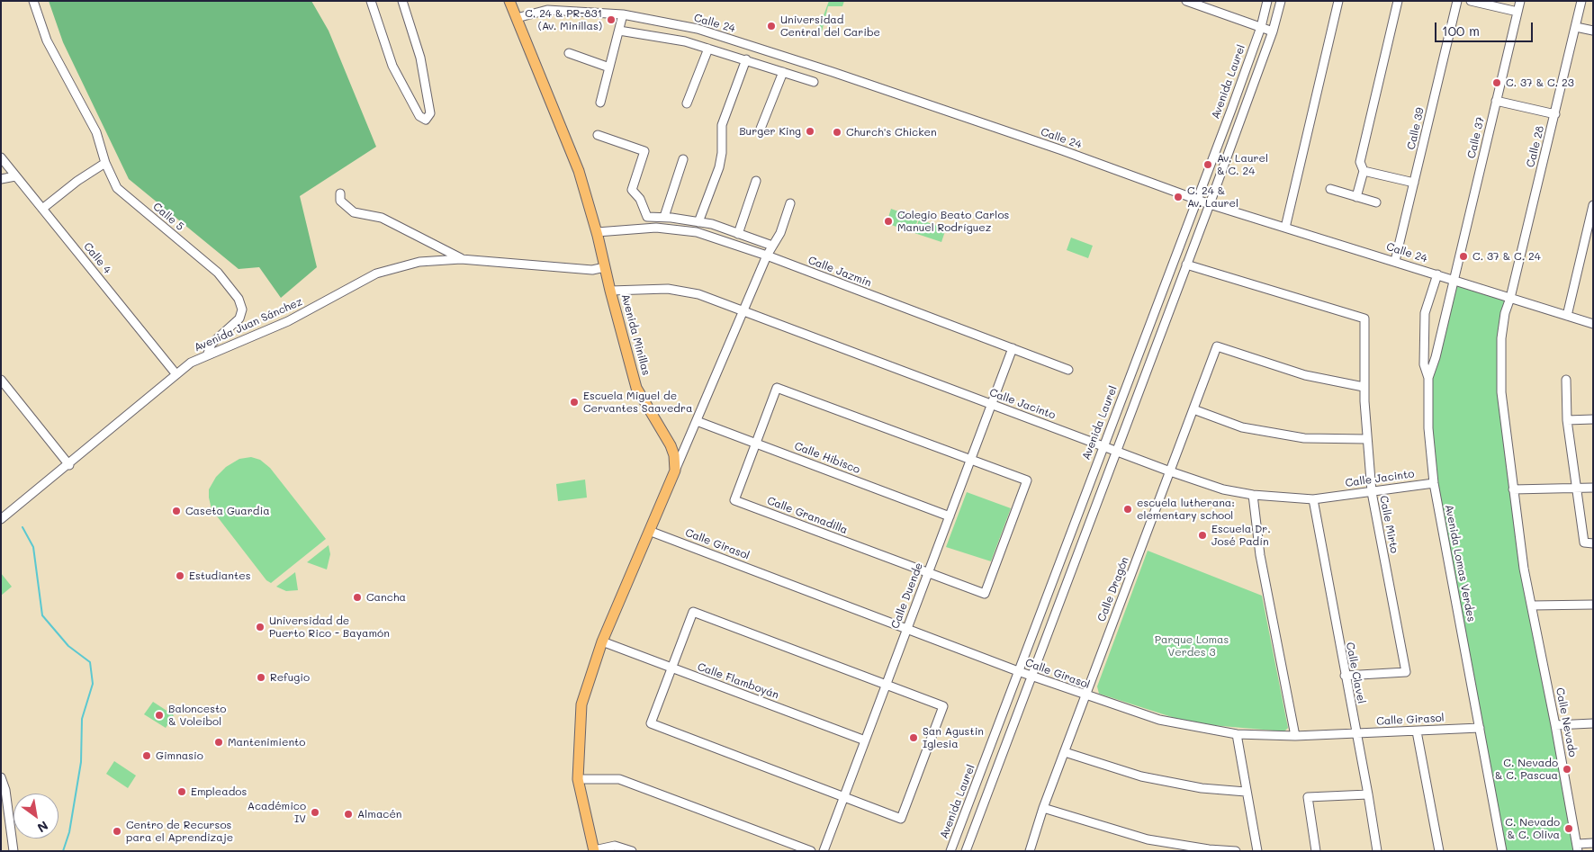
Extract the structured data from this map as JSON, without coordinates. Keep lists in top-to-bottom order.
{
  "streets": {
    "main road": ["Avenida Minillas"],
    "street": [
      "Calle 24",
      "Avenida Laurel",
      "Calle 39",
      "Calle 37",
      "Calle 28",
      "Calle 5",
      "Calle 4",
      "Calle Jazmín",
      "Avenida Juan Sánchez",
      "Calle Jacinto",
      "Calle Hibisco",
      "Calle Granadilla",
      "Calle Mirto",
      "Calle Girasol",
      "Avenida Lomas Verdes",
      "Calle Dragón",
      "Calle Duende",
      "Calle Clavel",
      "Calle Flamboyán",
      "Calle Nevado"
    ]
  },
  "crossings": [
    ["Calle 24", "Avenida Laurel"],
    ["Calle 24", "Calle 39"],
    ["Calle 24", "Calle 37"],
    ["Calle 24", "Calle 28"],
    ["Calle 24", "Avenida Minillas"],
    ["Calle 24", "Avenida Lomas Verdes"],
    ["Avenida Laurel", "Calle Jacinto"],
    ["Avenida Laurel", "Calle Girasol"],
    ["Calle 37", "Avenida Lomas Verdes"],
    ["Calle 28", "Calle Nevado"],
    ["Calle 5", "Avenida Juan Sánchez"],
    ["Calle 4", "Avenida Juan Sánchez"],
    ["Calle Jazmín", "Avenida Minillas"],
    ["Calle Jazmín", "Calle Duende"],
    ["Avenida Juan Sánchez", "Avenida Minillas"],
    ["Avenida Minillas", "Calle Jacinto"],
    ["Calle Jacinto", "Calle Mirto"],
    ["Calle Jacinto", "Avenida Lomas Verdes"],
    ["Calle Jacinto", "Calle Dragón"],
    ["Calle Jacinto", "Calle Duende"],
    ["Calle Jacinto", "Calle Clavel"],
    ["Calle Hibisco", "Calle Granadilla"],
    ["Calle Hibisco", "Calle Duende"],
    ["Calle Granadilla", "Calle Duende"],
    ["Calle Mirto", "Calle Dragón"],
    ["Calle Mirto", "Calle Clavel"],
    ["Calle Girasol", "Avenida Lomas Verdes"],
    ["Calle Girasol", "Calle Dragón"],
    ["Calle Girasol", "Calle Duende"],
    ["Calle Girasol", "Calle Clavel"],
    ["Calle Duende", "Calle Flamboyán"]
  ],
  "parks": ["Parque Lomas Verdes 3"],
  "places": [
    "C. 24 & PR-831 (Av. Minillas)",
    "Universidad Central del Caribe",
    "C. 37 & C. 23",
    "Burger King",
    "Church's Chicken",
    "Av. Laurel & C. 24",
    "C. 24 & Av. Laurel",
    "Colegio Beato Carlos Manuel Rodríguez",
    "C. 37 & C. 24",
    "Escuela Miguel de Cervantes Saavedra",
    "escuela lutherana: elementary school",
    "Caseta Guardia",
    "Escuela Dr. José Padín",
    "Estudiantes",
    "Cancha",
    "Universidad de Puerto Rico - Bayamón",
    "Refugio",
    "Baloncesto & Voleibol",
    "San Agustin Iglesia",
    "Mantenimiento",
    "Gimnasio",
    "C. Nevado & C. Pascua",
    "Empleados",
    "Académico IV",
    "Almacén",
    "C. Nevado & C. Oliva",
    "Centro de Recursos para el Aprendizaje"
  ],
  "scale_bar": "100 m",
  "north": "bottom right"
}
